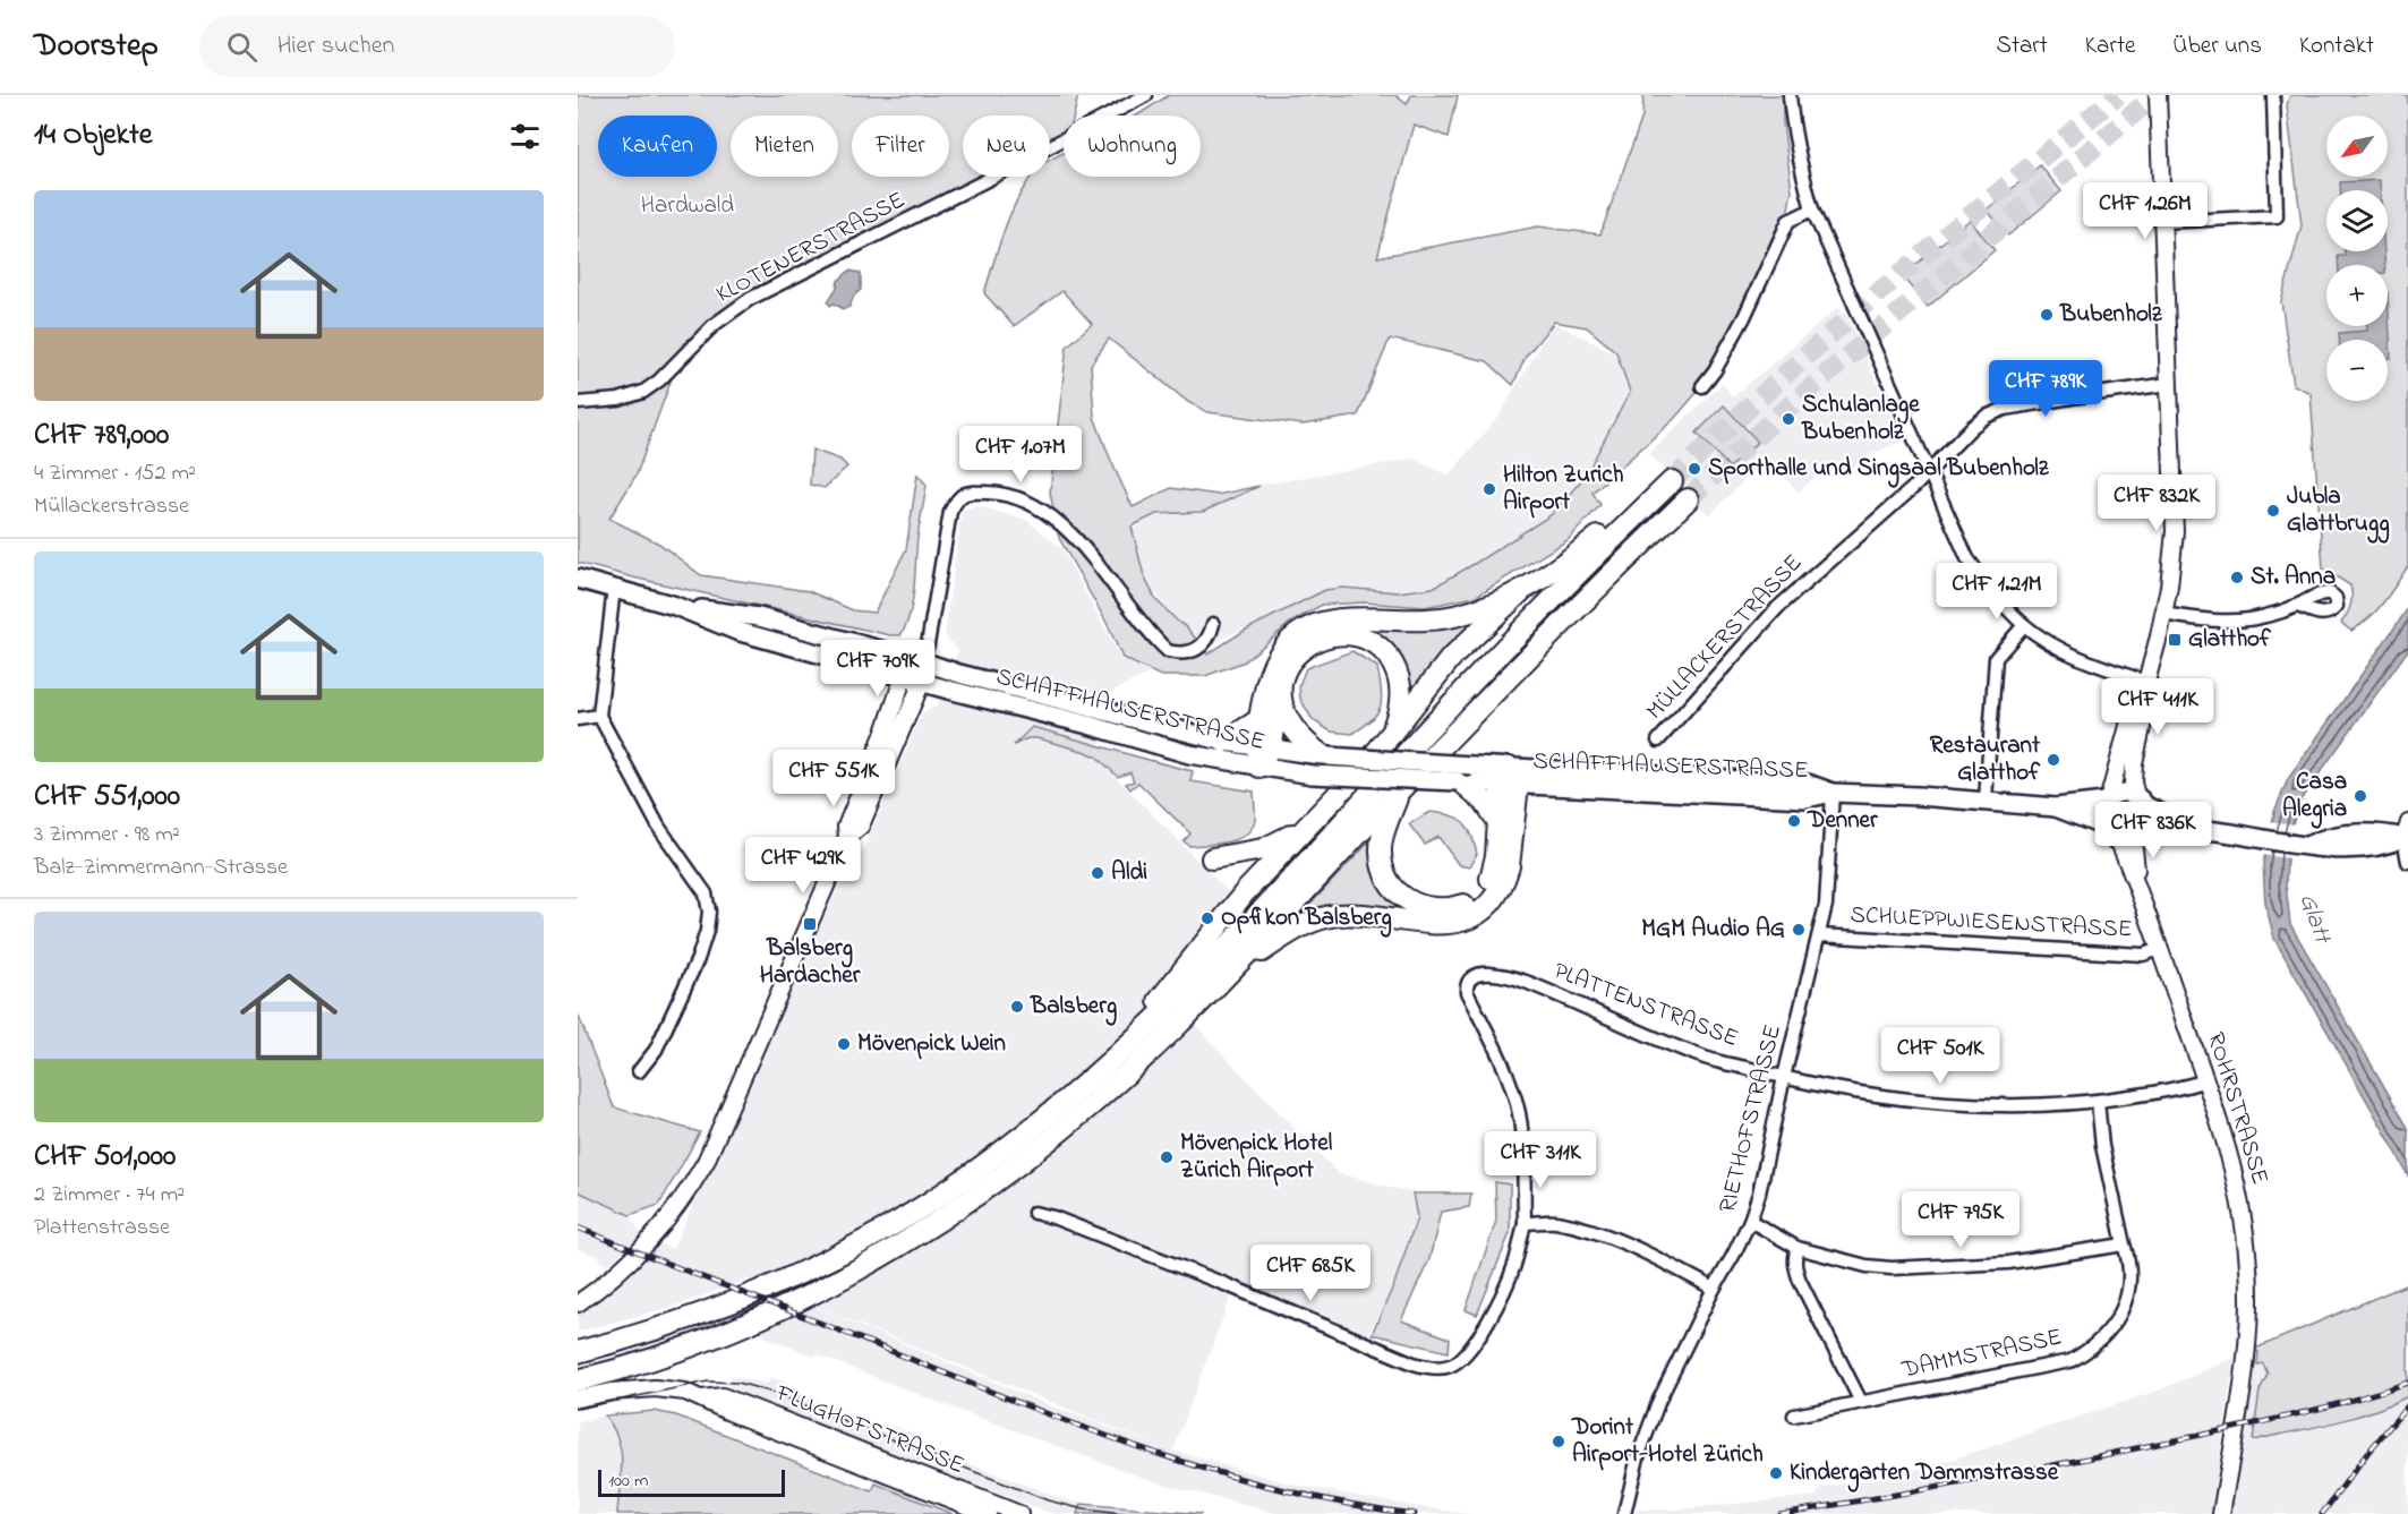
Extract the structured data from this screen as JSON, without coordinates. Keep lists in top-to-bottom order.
{
  "streets": {
    "main road": ["SCHAFFHAUSERSTRASSE", "ROHRSTRASSE", "FLUGHOFSTRASSE"],
    "street": [
      "KLOTENERSTRASSE",
      "MÜLLACKERSTRASSE",
      "SCHUEPPWIESENSTRASSE",
      "PLATTENSTRASSE",
      "RIETHOFSTRASSE",
      "DAMMSTRASSE"
    ]
  },
  "crossings": [
    ["SCHAFFHAUSERSTRASSE", "ROHRSTRASSE"],
    ["SCHAFFHAUSERSTRASSE", "RIETHOFSTRASSE"],
    ["SCHUEPPWIESENSTRASSE", "ROHRSTRASSE"],
    ["SCHUEPPWIESENSTRASSE", "RIETHOFSTRASSE"],
    ["PLATTENSTRASSE", "ROHRSTRASSE"],
    ["PLATTENSTRASSE", "RIETHOFSTRASSE"],
    ["PLATTENSTRASSE", "DAMMSTRASSE"]
  ],
  "water": ["Glatt"],
  "parks": ["Hardwald"],
  "places": {
    "other": [
      "Bubenholz",
      "Schulanlage Bubenholz",
      "Sporthalle und Singsaal Bubenholz",
      "Hilton Zurich Airport",
      "Jubla Glattbrugg",
      "St. Anna",
      "Restaurant Glatthof",
      "Casa Alegria",
      "Denner",
      "Aldi",
      "Opfikon Balsberg",
      "MGM Audio AG",
      "Balsberg",
      "Mövenpick Wein",
      "Mövenpick Hotel Zürich Airport",
      "Dorint Airport-Hotel Zürich",
      "Kindergarten Dammstrasse"
    ],
    "transit": ["Glatthof", "Balsberg Hardacher"]
  },
  "scale_bar": "100 m",
  "north": "bottom left",
  "page": {
    "header": "Doorstep",
    "search": "Hier suchen",
    "nav": [
      "Start",
      "Karte",
      "Über uns",
      "Kontakt"
    ],
    "heading": "14 Objekte",
    "map_buttons": ["+", "−"],
    "chip": [
      "Kaufen",
      "Mieten",
      "Filter",
      "Neu",
      "Wohnung"
    ],
    "list": [
      {
        "name": "CHF 789,000",
        "note": "4 Zimmer · 152 m² · Müllackerstrasse"
      },
      {
        "name": "CHF 551,000",
        "note": "3 Zimmer · 98 m² · Balz-Zimmermann-Strasse"
      },
      {
        "name": "CHF 501,000",
        "note": "2 Zimmer · 74 m² · Plattenstrasse"
      }
    ],
    "price": [
      "CHF 1.26M",
      "CHF 789K",
      "CHF 1.07M",
      "CHF 832K",
      "CHF 1.21M",
      "CHF 709K",
      "CHF 411K",
      "CHF 551K",
      "CHF 836K",
      "CHF 429K",
      "CHF 501K",
      "CHF 311K",
      "CHF 795K",
      "CHF 685K"
    ],
    "scale": "100 m"
  }
}
